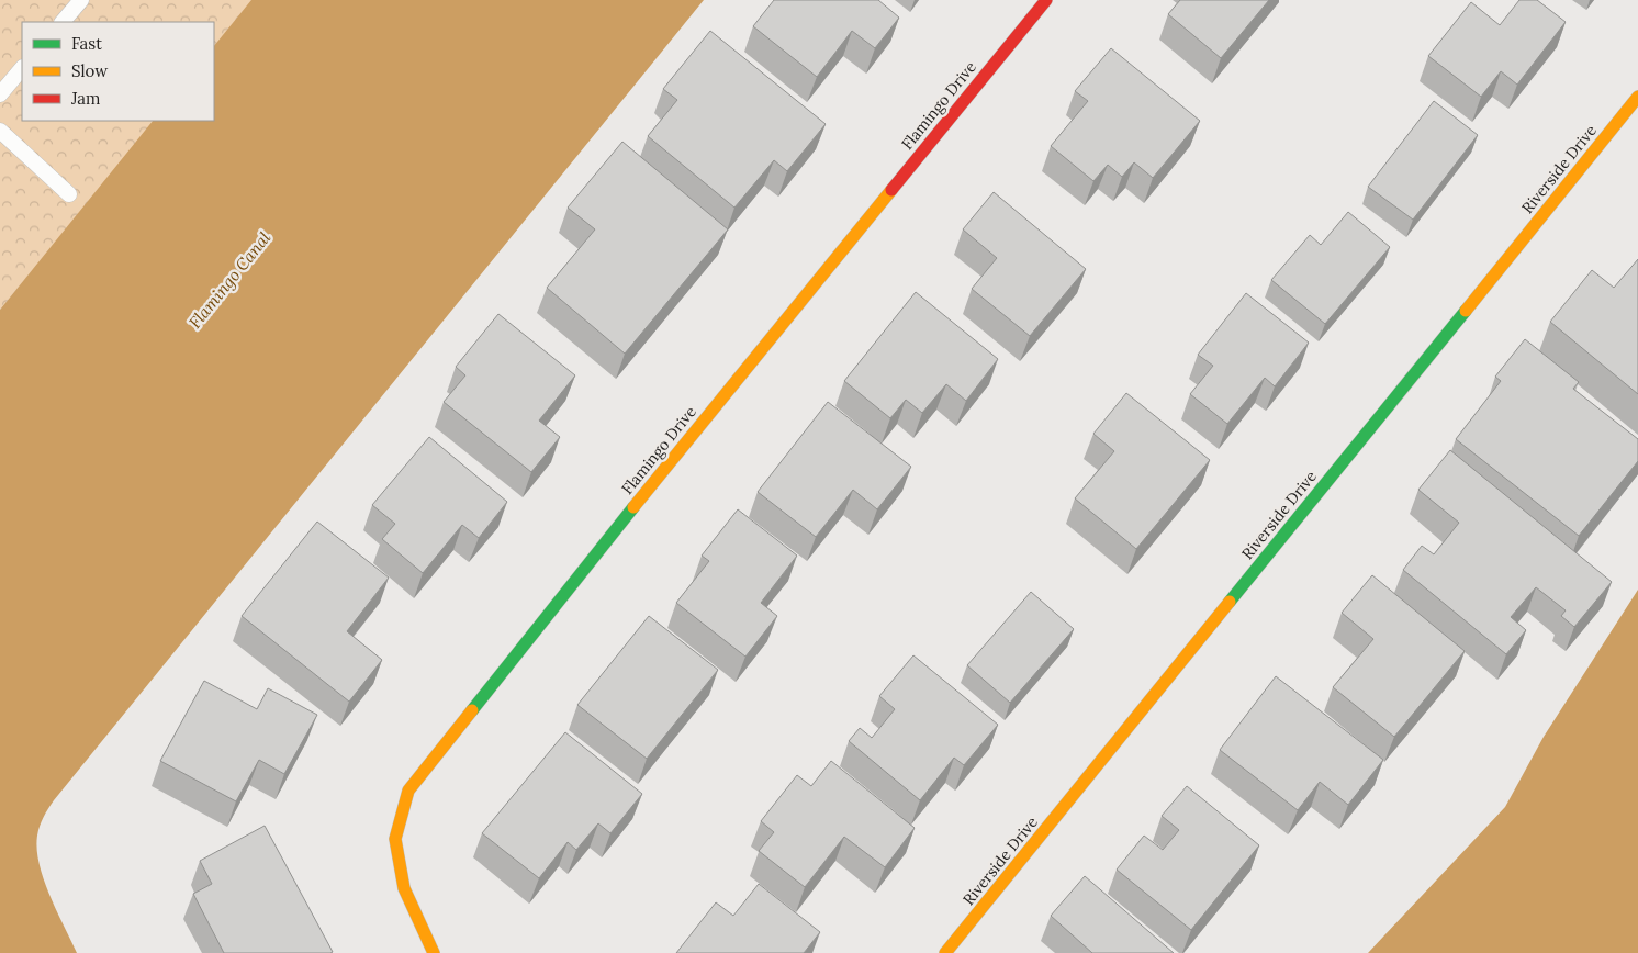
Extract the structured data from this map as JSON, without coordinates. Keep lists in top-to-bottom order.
{
  "streets": {
    "street": ["Flamingo Drive", "Riverside Drive"]
  },
  "water": ["Flamingo Canal"],
  "legend": ["Fast", "Slow", "Jam"]
}
